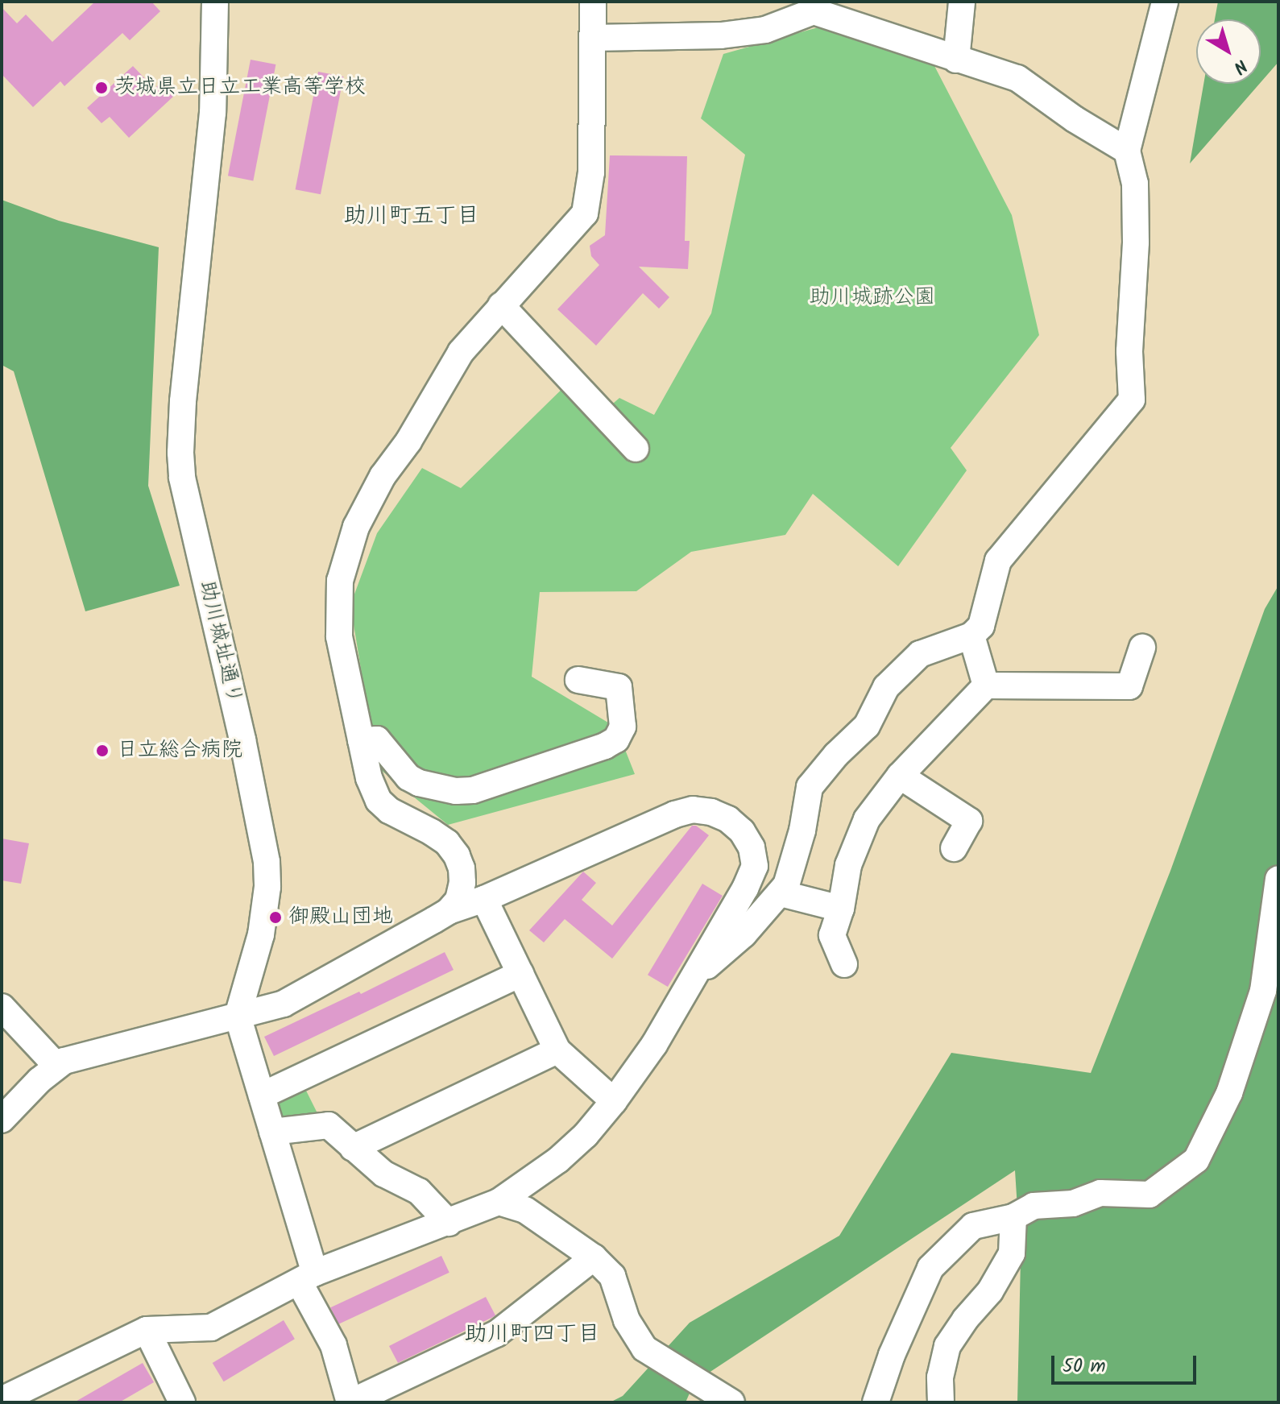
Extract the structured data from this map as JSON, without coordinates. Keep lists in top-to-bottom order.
{
  "streets": {
    "street": ["助川城址通り"]
  },
  "districts": ["助川町五丁目", "助川町四丁目"],
  "parks": ["助川城跡公園"],
  "places": ["茨城県立日立工業高等学校", "日立総合病院", "御殿山団地"],
  "scale_bar": "50 m",
  "north": "bottom right"
}
